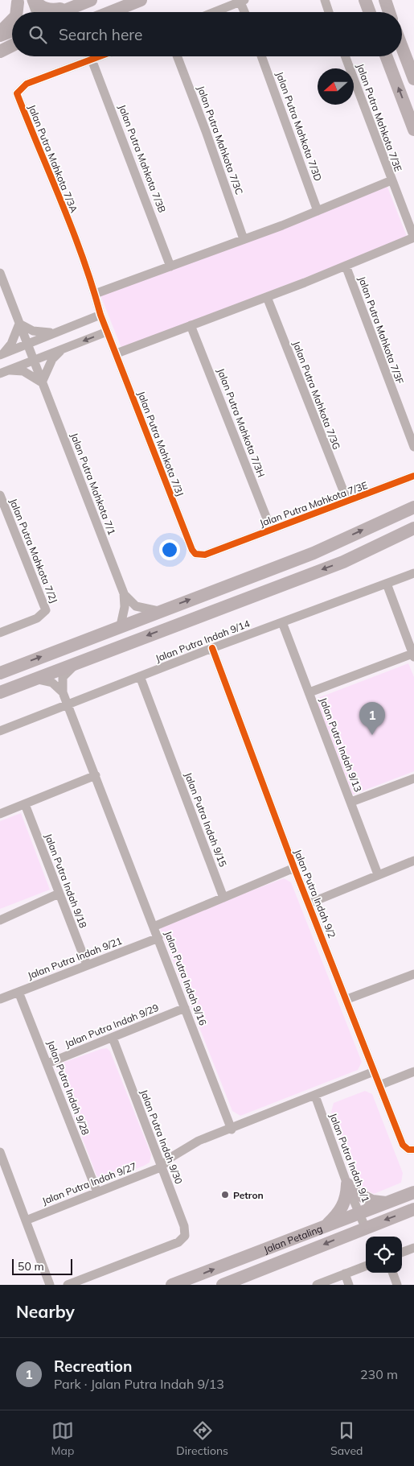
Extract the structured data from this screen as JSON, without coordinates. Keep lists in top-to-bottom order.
{
  "streets": {
    "street": [
      "Jalan Putra Mahkota 7/3E",
      "Jalan Putra Mahkota 7/3D",
      "Jalan Putra Mahkota 7/3C",
      "Jalan Putra Mahkota 7/3A",
      "Jalan Putra Mahkota 7/3B",
      "Jalan Putra Mahkota 7/3F",
      "Jalan Putra Mahkota 7/3G",
      "Jalan Putra Mahkota 7/3H",
      "Jalan Putra Mahkota 7/3J",
      "Jalan Putra Mahkota 7/1",
      "Jalan Putra Mahkota 7/2J",
      "Jalan Putra Indah 9/14",
      "Jalan Putra Indah 9/13",
      "Jalan Putra Indah 9/15",
      "Jalan Putra Indah 9/18",
      "Jalan Putra Indah 9/2",
      "Jalan Putra Indah 9/21",
      "Jalan Putra Indah 9/16",
      "Jalan Putra Indah 9/29",
      "Jalan Putra Indah 9/28",
      "Jalan Putra Indah 9/30",
      "Jalan Putra Indah 9/1",
      "Jalan Putra Indah 9/27",
      "Jalan Petaling"
    ]
  },
  "crossings": [
    ["Jalan Putra Mahkota 7/3E", "Jalan Putra Mahkota 7/3G"],
    ["Jalan Putra Mahkota 7/3E", "Jalan Putra Mahkota 7/3H"],
    ["Jalan Putra Mahkota 7/3E", "Jalan Putra Mahkota 7/3J"],
    ["Jalan Putra Mahkota 7/3A", "Jalan Putra Mahkota 7/3B"],
    ["Jalan Putra Mahkota 7/3A", "Jalan Putra Mahkota 7/3J"],
    ["Jalan Putra Indah 9/14", "Jalan Putra Indah 9/13"],
    ["Jalan Putra Indah 9/14", "Jalan Putra Indah 9/15"],
    ["Jalan Putra Indah 9/14", "Jalan Putra Indah 9/2"],
    ["Jalan Putra Indah 9/14", "Jalan Putra Indah 9/16"],
    ["Jalan Putra Indah 9/18", "Jalan Putra Indah 9/21"],
    ["Jalan Putra Indah 9/21", "Jalan Putra Indah 9/16"],
    ["Jalan Putra Indah 9/21", "Jalan Putra Indah 9/28"],
    ["Jalan Putra Indah 9/16", "Jalan Putra Indah 9/29"],
    ["Jalan Putra Indah 9/16", "Jalan Putra Indah 9/27"],
    ["Jalan Putra Indah 9/29", "Jalan Putra Indah 9/28"],
    ["Jalan Putra Indah 9/29", "Jalan Putra Indah 9/30"],
    ["Jalan Putra Indah 9/28", "Jalan Putra Indah 9/27"],
    ["Jalan Putra Indah 9/30", "Jalan Putra Indah 9/27"],
    ["Jalan Putra Indah 9/1", "Jalan Petaling"]
  ],
  "places": ["Petron"],
  "scale_bar": "50 m",
  "north": "left",
  "page": {
    "search": "Search here",
    "pins": "1",
    "scale": "50 m",
    "heading": "Nearby",
    "list": [
      {
        "mark": "1",
        "name": "Recreation",
        "note": "Park · Jalan Putra Indah 9/13",
        "value": "230 m"
      }
    ],
    "nav": ["Map", "Directions", "Saved"]
  }
}
